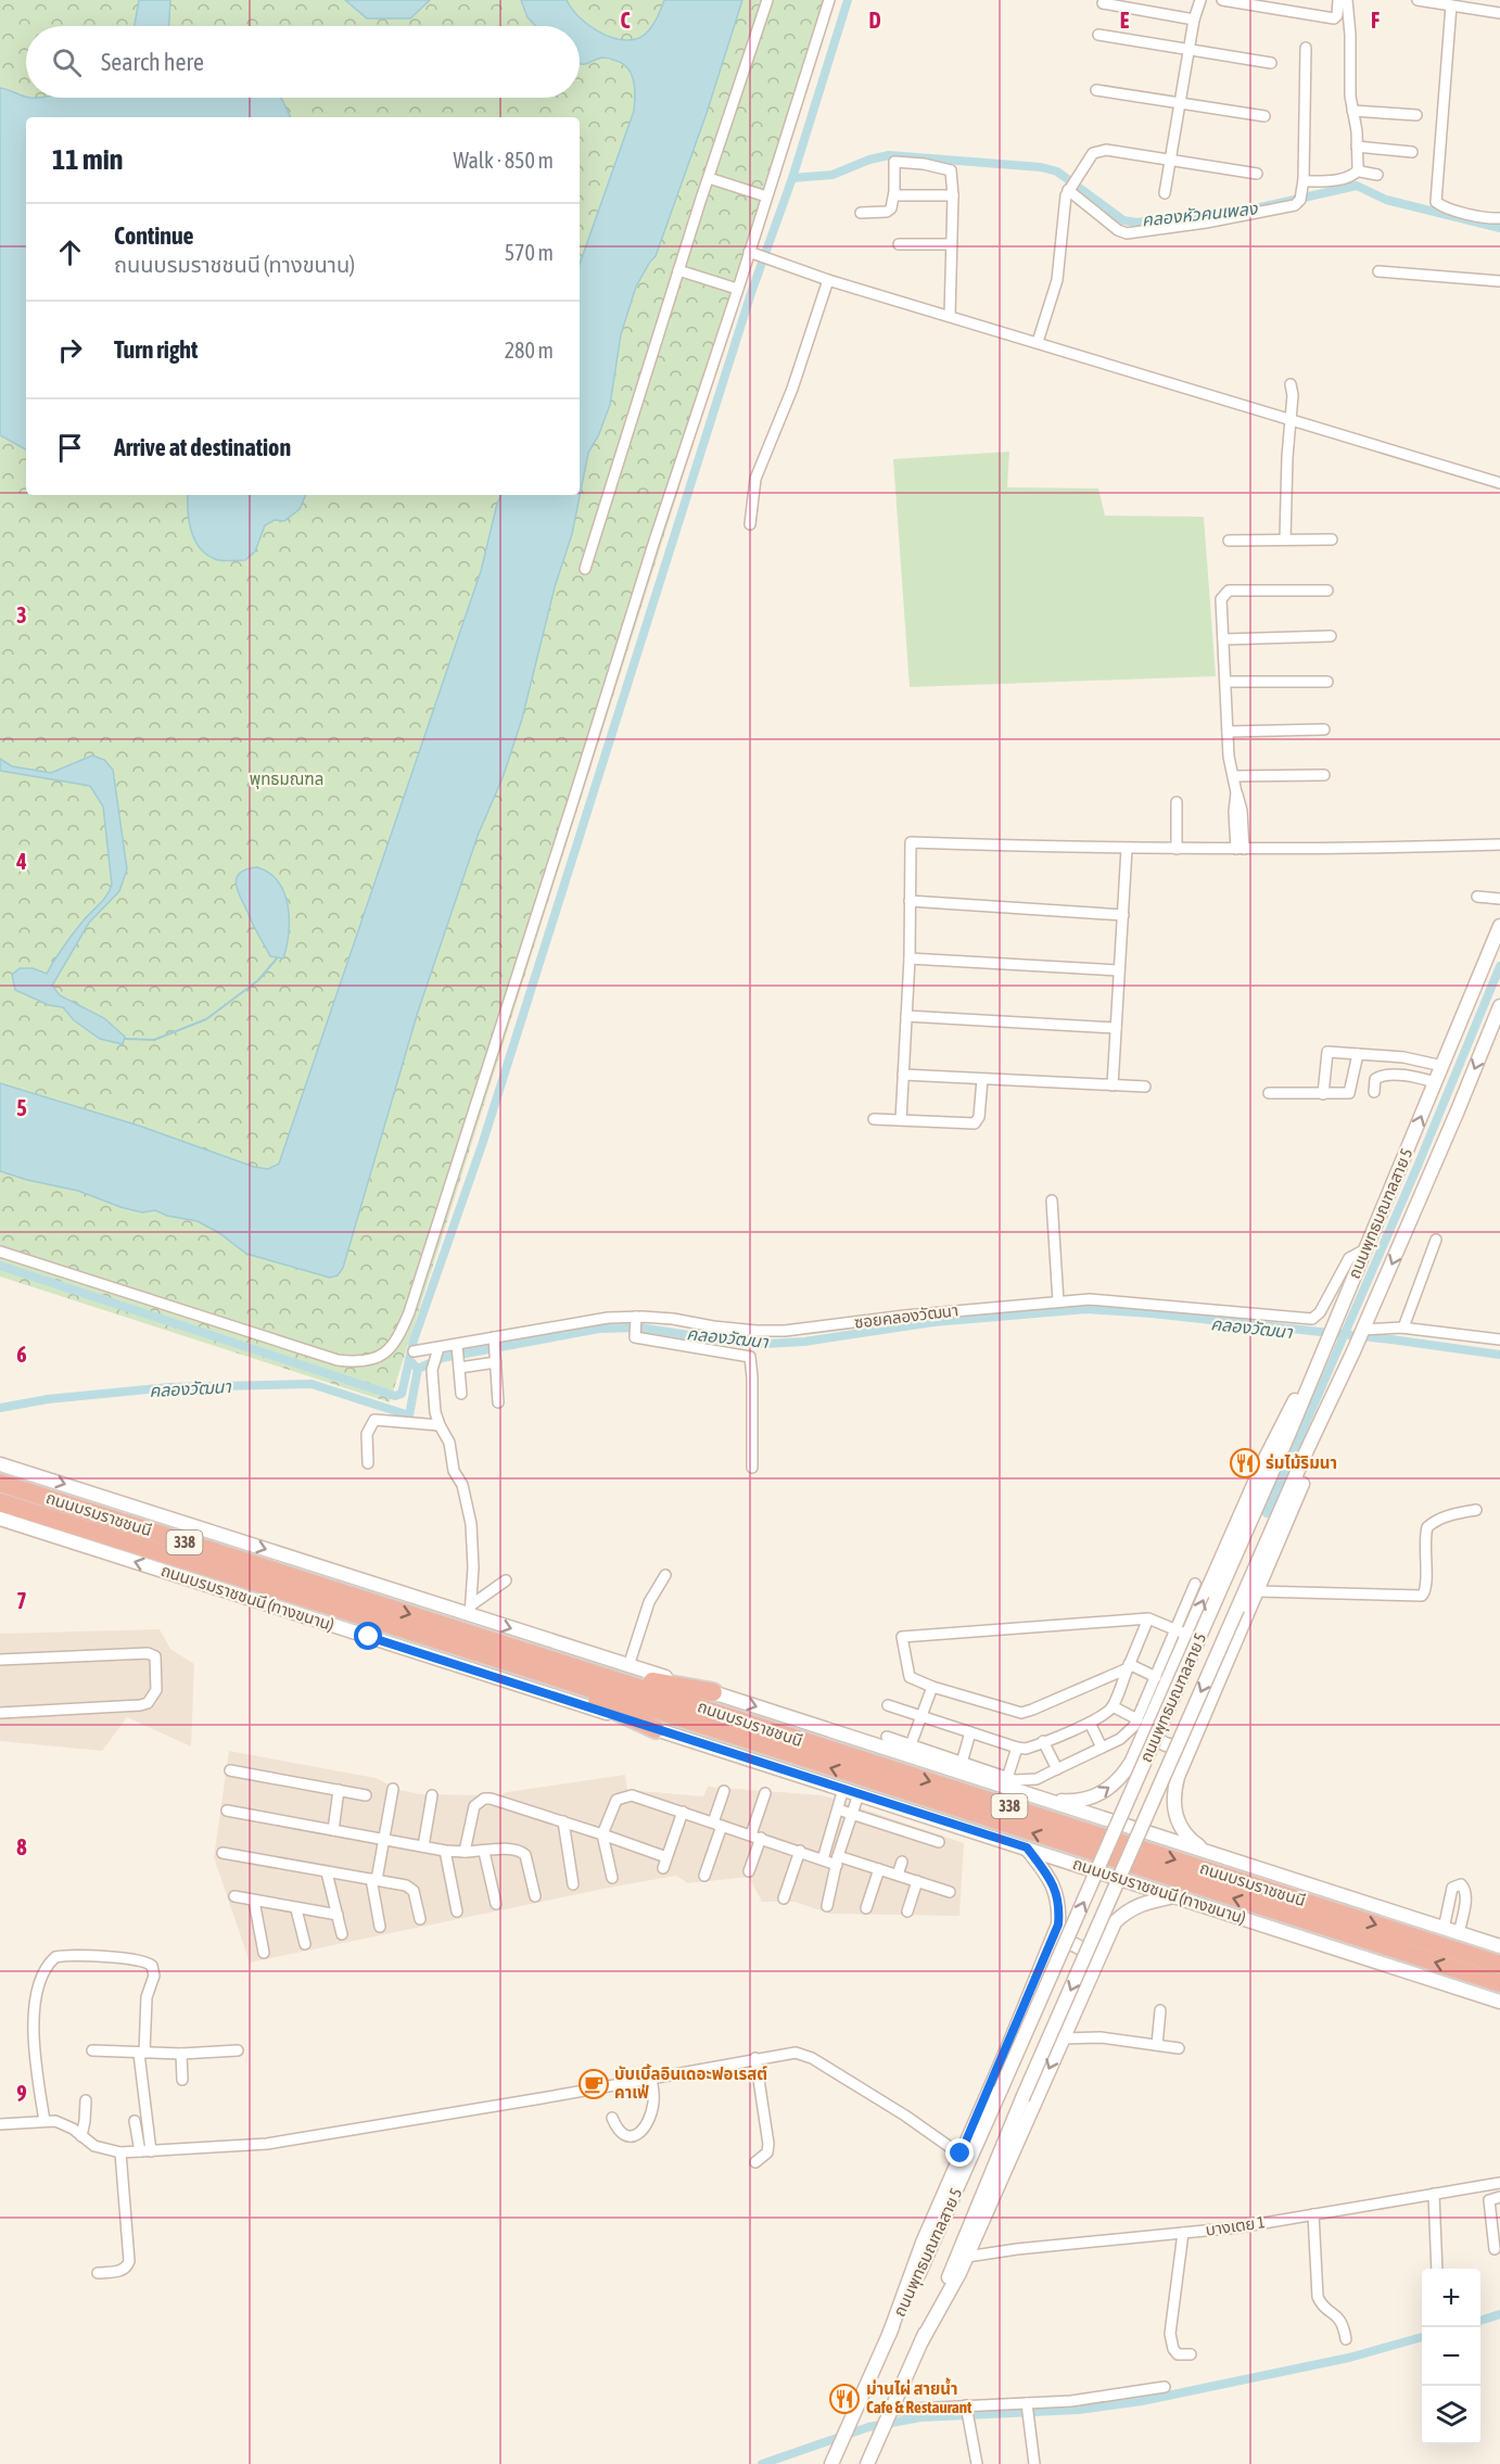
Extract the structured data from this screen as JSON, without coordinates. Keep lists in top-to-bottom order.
{
  "streets": {
    "highway": ["ถนนบรมราชชนนี", "338"],
    "main road": ["ถนนพุทธมณฑลสาย 5", "ถนนบรมราชชนนี (ทางขนาน)"],
    "street": ["ซอยคลองวัฒนา", "บางเตย 1"]
  },
  "crossings": [
    ["ถนนพุทธมณฑลสาย 5", "ซอยคลองวัฒนา"],
    ["ถนนบรมราชชนนี", "ถนนบรมราชชนนี (ทางขนาน)"]
  ],
  "water": ["คลองหัวคนเพลง", "คลองวัฒนา"],
  "parks": ["พุทธมณฑล"],
  "places": {
    "restaurant": ["ร่มไม้ริมนา", "ม่านไผ่ สายน้ำ Cafe & Restaurant"],
    "cafe": ["บับเบิ้ลอินเดอะฟอเรสต์ คาเฟ่"]
  },
  "page": {
    "search": "Search here",
    "heading": ["11 min", "Walk · 850 m"],
    "list": [
      ["Continue", "ถนนบรมราชชนนี (ทางขนาน)", "570 m"],
      ["Turn right", "280 m"],
      "Arrive at destination"
    ],
    "map_buttons": ["+", "−"]
  },
  "grid": {
    "columns": [
      "C",
      "D",
      "E",
      "F"
    ],
    "rows": [
      "3",
      "4",
      "5",
      "6",
      "7",
      "8",
      "9"
    ]
  }
}
